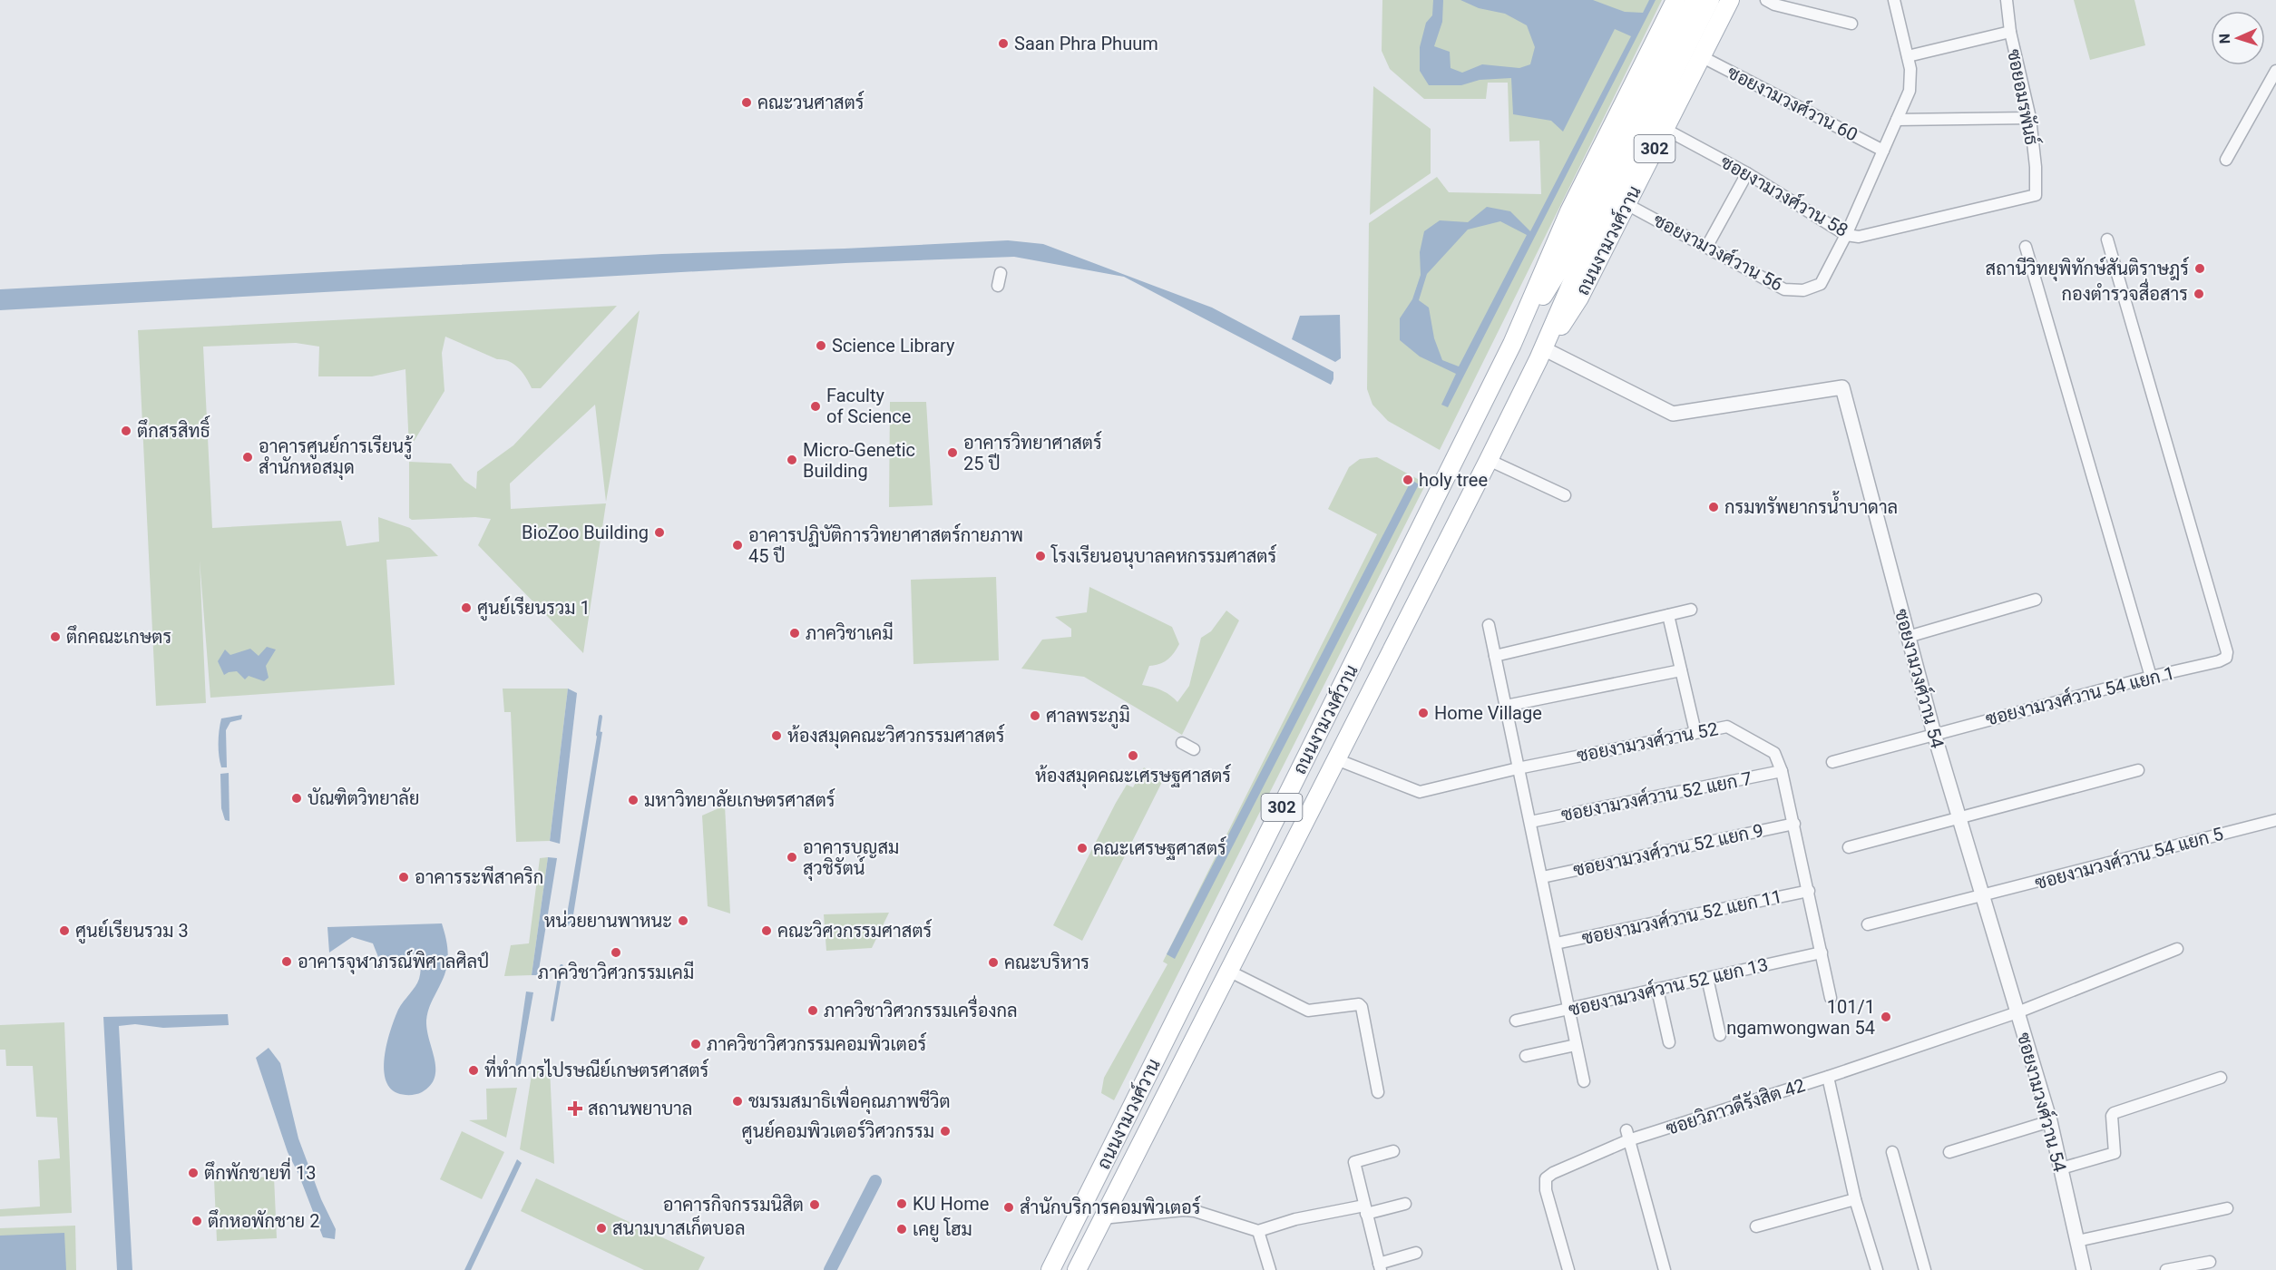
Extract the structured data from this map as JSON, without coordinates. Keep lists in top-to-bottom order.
{
  "streets": {
    "main road": ["302", "ถนนงามวงศ์วาน"],
    "street": [
      "ซอยอมรพันธ์",
      "ซอยงามวงศ์วาน 60",
      "ซอยงามวงศ์วาน 58",
      "ซอยงามวงศ์วาน 56",
      "ซอยงามวงศ์วาน 54",
      "ซอยงามวงศ์วาน 54 แยก 1",
      "ซอยงามวงศ์วาน 52",
      "ซอยงามวงศ์วาน 52 แยก 7",
      "ซอยงามวงศ์วาน 52 แยก 9",
      "ซอยงามวงศ์วาน 54 แยก 5",
      "ซอยงามวงศ์วาน 52 แยก 11",
      "ซอยงามวงศ์วาน 52 แยก 13",
      "ซอยวิภาวดีรังสิต 42"
    ]
  },
  "crossings": [
    ["ซอยอมรพันธ์", "ซอยงามวงศ์วาน 58"],
    ["ซอยงามวงศ์วาน 60", "ถนนงามวงศ์วาน"],
    ["ซอยงามวงศ์วาน 60", "ซอยงามวงศ์วาน 56"],
    ["ซอยงามวงศ์วาน 58", "ถนนงามวงศ์วาน"],
    ["ซอยงามวงศ์วาน 58", "ซอยงามวงศ์วาน 56"],
    ["ถนนงามวงศ์วาน", "ซอยงามวงศ์วาน 56"],
    ["ถนนงามวงศ์วาน", "ซอยงามวงศ์วาน 54"],
    ["ถนนงามวงศ์วาน", "ซอยงามวงศ์วาน 52"],
    ["ซอยงามวงศ์วาน 54", "ซอยงามวงศ์วาน 54 แยก 1"],
    ["ซอยงามวงศ์วาน 54", "ซอยงามวงศ์วาน 54 แยก 5"],
    ["ซอยงามวงศ์วาน 54", "ซอยวิภาวดีรังสิต 42"],
    ["ซอยงามวงศ์วาน 52", "ซอยงามวงศ์วาน 52 แยก 7"],
    ["ซอยงามวงศ์วาน 52", "ซอยงามวงศ์วาน 52 แยก 9"],
    ["ซอยงามวงศ์วาน 52", "ซอยงามวงศ์วาน 52 แยก 11"],
    ["ซอยงามวงศ์วาน 52", "ซอยงามวงศ์วาน 52 แยก 13"]
  ],
  "places": {
    "other": [
      "Saan Phra Phuum",
      "คณะวนศาสตร์",
      "สถานีวิทยุพิทักษ์สันติราษฎร์",
      "กองตำรวจสื่อสาร",
      "Science Library",
      "Faculty of Science",
      "ตึกสรสิทธิ์",
      "อาคารวิทยาศาสตร์ 25 ปี",
      "อาคารศูนย์การเรียนรู้ สำนักหอสมุด",
      "Micro-Genetic Building",
      "holy tree",
      "กรมทรัพยากรน้ำบาดาล",
      "BioZoo Building",
      "อาคารปฏิบัติการวิทยาศาสตร์กายภาพ 45 ปี",
      "โรงเรียนอนุบาลคหกรรมศาสตร์",
      "ศูนย์เรียนรวม 1",
      "ภาควิชาเคมี",
      "ตึกคณะเกษตร",
      "Home Village",
      "ศาลพระภูมิ",
      "ห้องสมุดคณะวิศวกรรมศาสตร์",
      "ห้องสมุดคณะเศรษฐศาสตร์",
      "บัณฑิตวิทยาลัย",
      "มหาวิทยาลัยเกษตรศาสตร์",
      "คณะเศรษฐศาสตร์",
      "อาคารบุญสม สุวชิรัตน์",
      "อาคารระพีสาคริก",
      "หน่วยยานพาหนะ",
      "ศูนย์เรียนรวม 3",
      "คณะวิศวกรรมศาสตร์",
      "ภาควิชาวิศวกรรมเคมี",
      "อาคารจุฬาภรณ์พิศาลศิลป์",
      "คณะบริหาร",
      "ภาควิชาวิศวกรรมเครื่องกล",
      "101/1 ngamwongwan 54",
      "ภาควิชาวิศวกรรมคอมพิวเตอร์",
      "ที่ทำการไปรษณีย์เกษตรศาสตร์",
      "ชมรมสมาธิเพื่อคุณภาพชีวิต",
      "ศูนย์คอมพิวเตอร์วิศวกรรม",
      "ตึกพักชายที่ 13",
      "KU Home",
      "อาคารกิจกรรมนิสิต",
      "สำนักบริการคอมพิวเตอร์",
      "ตึกหอพักชาย 2",
      "สนามบาสเก็ตบอล",
      "เคยู โฮม"
    ],
    "health": ["สถานพยาบาล"]
  },
  "north": "left"
}
